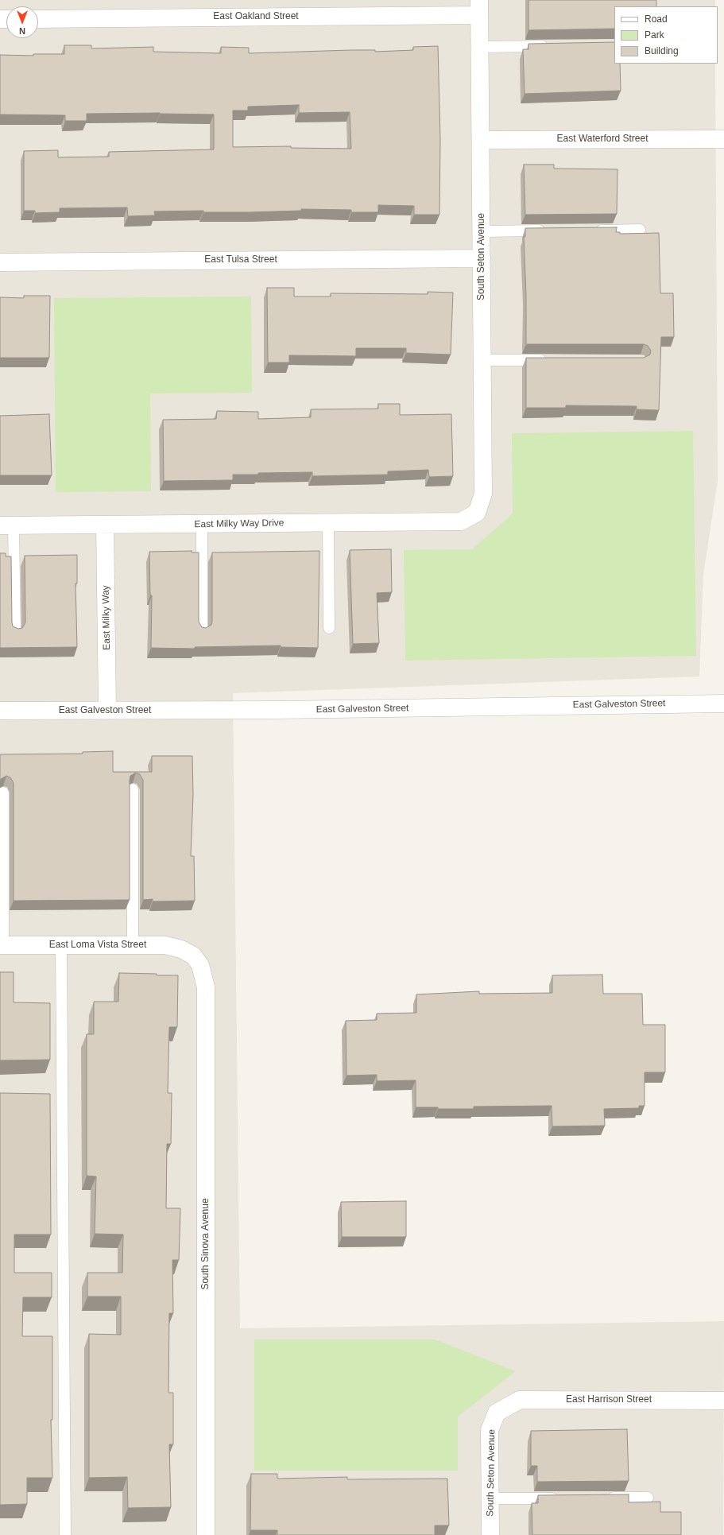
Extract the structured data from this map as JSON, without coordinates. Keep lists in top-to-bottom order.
{
  "streets": {
    "street": [
      "East Oakland Street",
      "East Waterford Street",
      "South Seton Avenue",
      "East Tulsa Street",
      "East Milky Way Drive",
      "East Milky Way",
      "East Galveston Street",
      "East Loma Vista Street",
      "South Sinova Avenue",
      "East Harrison Street"
    ]
  },
  "crossings": [
    ["East Oakland Street", "South Seton Avenue"],
    ["East Waterford Street", "South Seton Avenue"],
    ["South Seton Avenue", "East Tulsa Street"],
    ["South Seton Avenue", "East Milky Way Drive"],
    ["South Seton Avenue", "East Harrison Street"],
    ["East Milky Way Drive", "East Milky Way"],
    ["East Milky Way", "East Galveston Street"],
    ["East Loma Vista Street", "South Sinova Avenue"]
  ],
  "legend": ["Road", "Park", "Building"],
  "north": "bottom"
}
